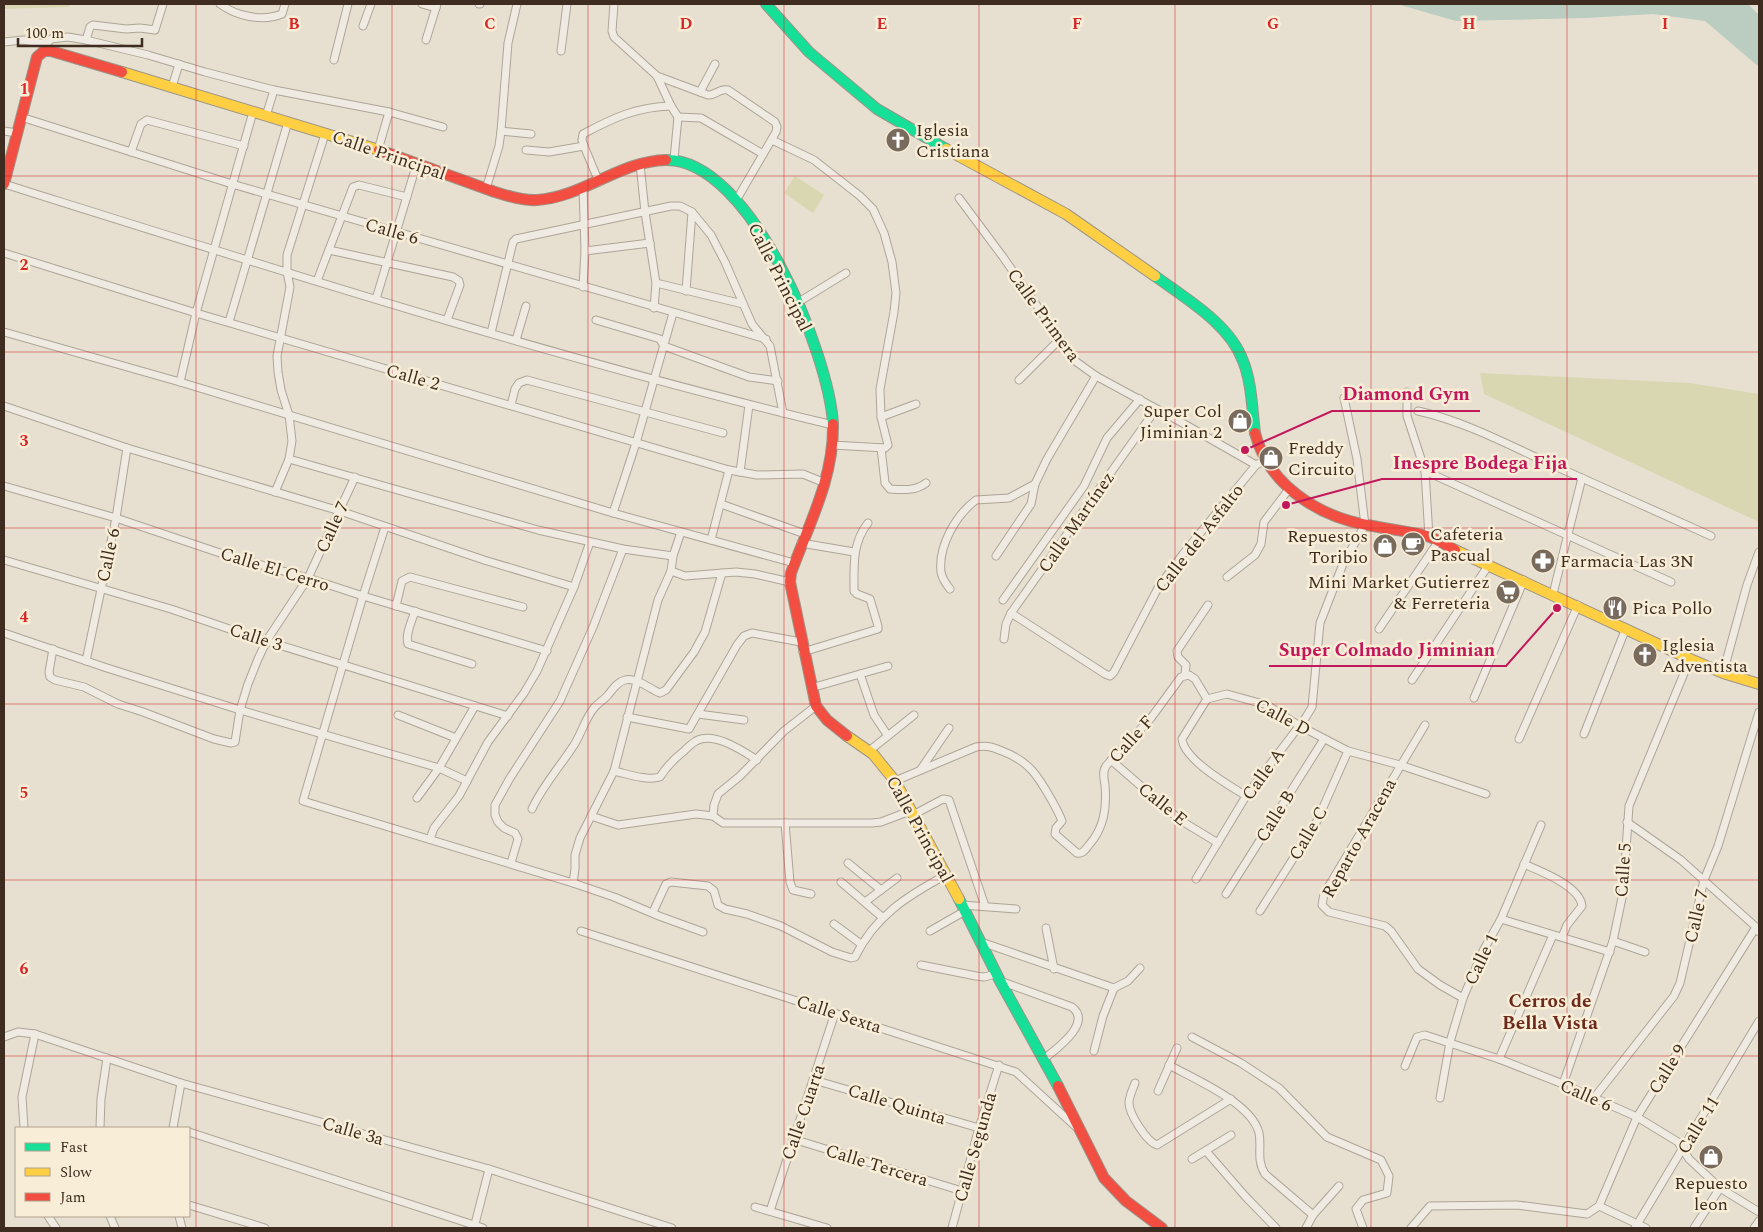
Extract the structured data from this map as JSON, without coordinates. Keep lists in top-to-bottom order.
{
  "streets": {
    "street": [
      "Calle Principal",
      "Calle 6",
      "Calle Primera",
      "Calle 2",
      "Calle Martínez",
      "Calle 7",
      "Calle del Asfalto",
      "Calle El Cerro",
      "Calle 3",
      "Calle D",
      "Calle F",
      "Calle A",
      "Calle E",
      "Calle B",
      "Calle C",
      "Reparto Aracena",
      "Calle 5",
      "Calle 1",
      "Calle Sexta",
      "Calle 9",
      "Calle Quinta",
      "Calle Cuarta",
      "Calle 11",
      "Calle 3a",
      "Calle Segunda",
      "Calle Tercera"
    ]
  },
  "crossings": [
    ["Calle Principal", "Calle 2"],
    ["Calle Principal", "Calle Sexta"],
    ["Calle 6", "Calle 7"],
    ["Calle 6", "Calle El Cerro"],
    ["Calle 6", "Calle 3"],
    ["Calle 6", "Calle 5"],
    ["Calle 6", "Calle 1"],
    ["Calle 6", "Calle 9"],
    ["Calle 6", "Calle 11"],
    ["Calle Primera", "Calle Martínez"],
    ["Calle Primera", "Calle del Asfalto"],
    ["Calle Martínez", "Calle del Asfalto"],
    ["Calle 7", "Calle El Cerro"],
    ["Calle 7", "Calle 3"],
    ["Calle D", "Calle A"],
    ["Calle D", "Calle B"],
    ["Calle D", "Calle C"],
    ["Calle D", "Reparto Aracena"],
    ["Calle F", "Calle E"],
    ["Calle A", "Calle E"],
    ["Reparto Aracena", "Calle 1"],
    ["Calle Sexta", "Calle Cuarta"],
    ["Calle Sexta", "Calle Segunda"],
    ["Calle Quinta", "Calle Cuarta"],
    ["Calle Quinta", "Calle Segunda"],
    ["Calle Cuarta", "Calle Tercera"],
    ["Calle Segunda", "Calle Tercera"]
  ],
  "districts": ["Cerros de Bella Vista"],
  "places": {
    "church": ["Iglesia Cristiana", "Iglesia Adventista"],
    "shop": [
      "Super Col Jiminian 2",
      "Freddy Circuito",
      "Repuestos Toribio",
      "Repuesto leon"
    ],
    "other": ["Diamond Gym", "Inespre Bodega Fija", "Super Colmado Jiminian"],
    "cafe": ["Cafeteria Pascual"],
    "pharmacy": ["Farmacia Las 3N"],
    "supermarket": ["Mini Market Gutierrez & Ferreteria"],
    "restaurant": ["Pica Pollo"]
  },
  "legend": ["Fast", "Slow", "Jam"],
  "scale_bar": "100 m",
  "grid": {
    "columns": [
      "B",
      "C",
      "D",
      "E",
      "F",
      "G",
      "H",
      "I"
    ],
    "rows": [
      "1",
      "2",
      "3",
      "4",
      "5",
      "6"
    ]
  }
}
